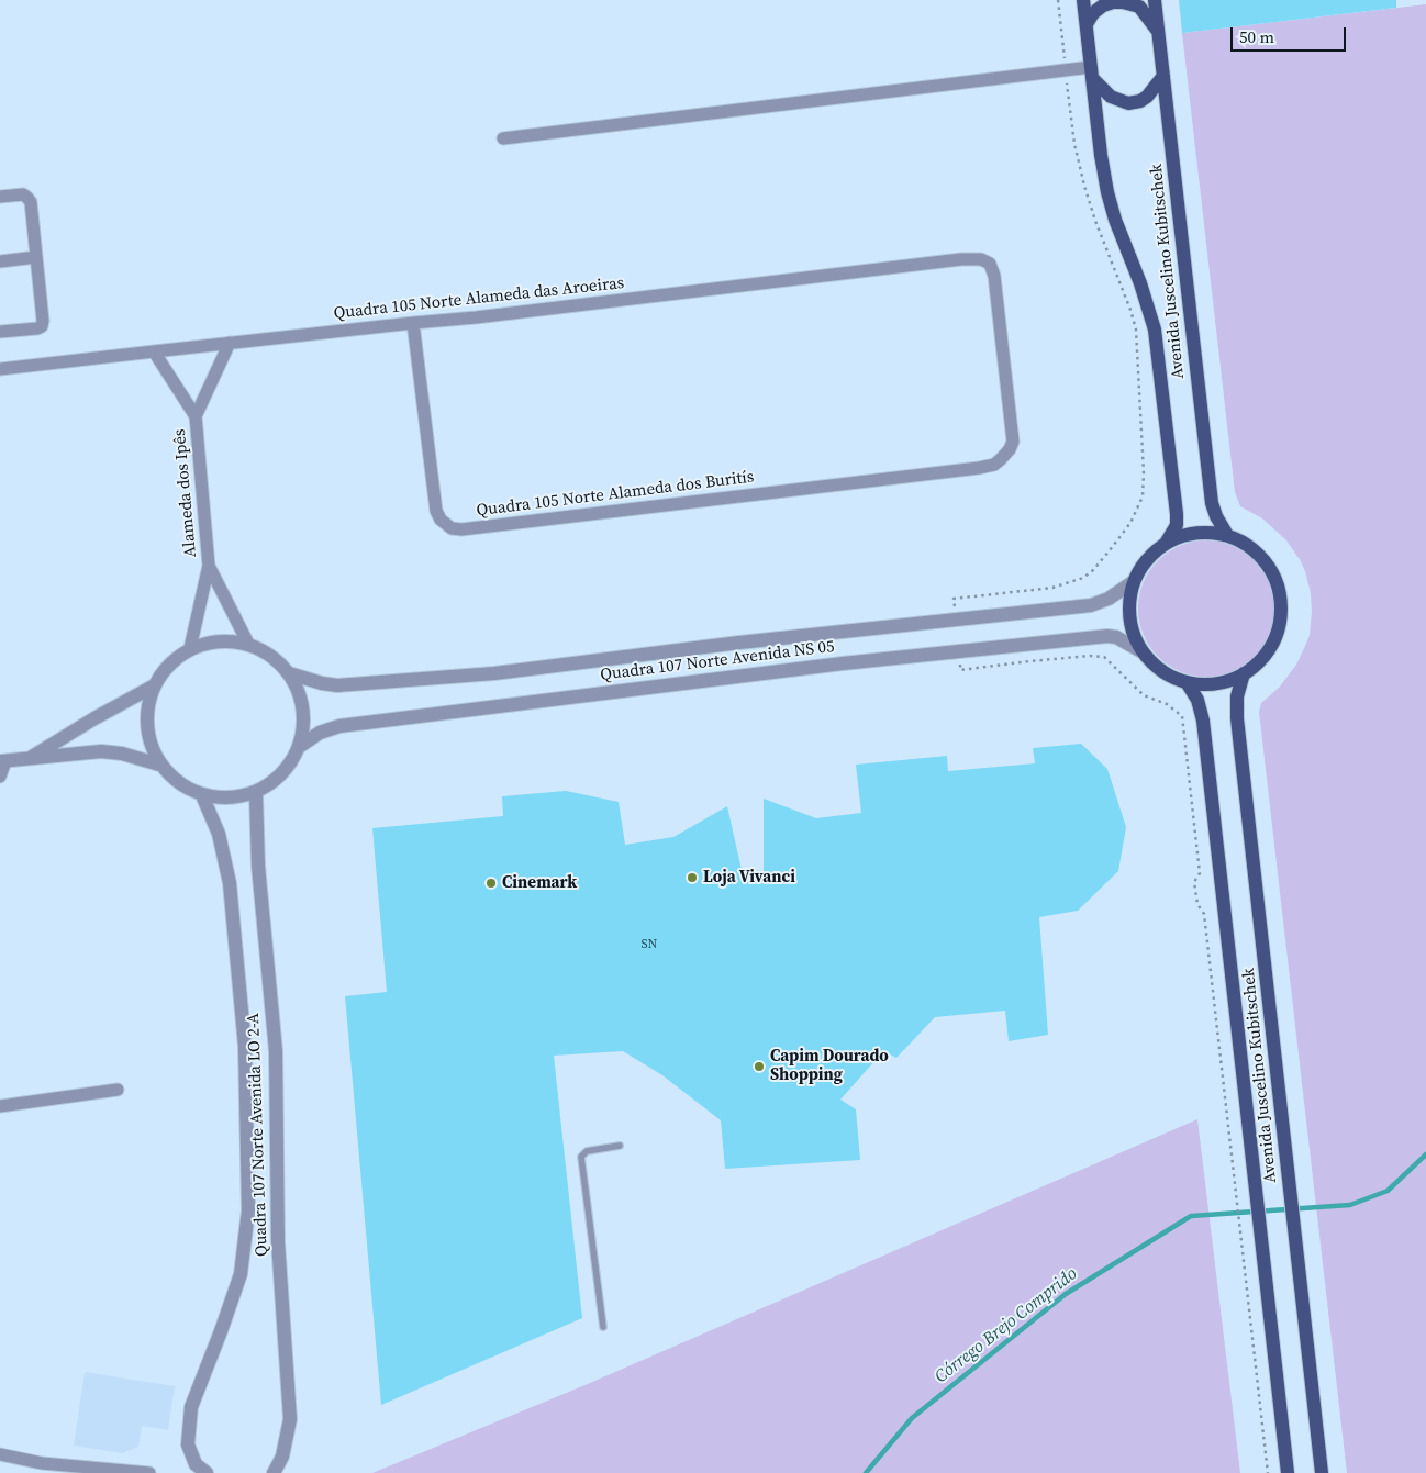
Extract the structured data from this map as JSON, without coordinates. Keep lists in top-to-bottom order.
{
  "streets": {
    "main road": ["Avenida Juscelino Kubitschek"],
    "street": [
      "Quadra 105 Norte Alameda das Aroeiras",
      "Alameda dos Ipês",
      "Quadra 105 Norte Alameda dos Buritís",
      "Quadra 107 Norte Avenida NS 05",
      "Quadra 107 Norte Avenida LO 2-A"
    ]
  },
  "crossings": [
    ["Avenida Juscelino Kubitschek", "Quadra 107 Norte Avenida NS 05"],
    ["Quadra 105 Norte Alameda das Aroeiras", "Alameda dos Ipês"],
    ["Quadra 105 Norte Alameda das Aroeiras", "Quadra 105 Norte Alameda dos Buritís"],
    ["Alameda dos Ipês", "Quadra 107 Norte Avenida NS 05"],
    ["Alameda dos Ipês", "Quadra 107 Norte Avenida LO 2-A"],
    ["Quadra 107 Norte Avenida NS 05", "Quadra 107 Norte Avenida LO 2-A"]
  ],
  "water": ["Córrego Brejo Comprido"],
  "places": ["Loja Vivanci", "Cinemark", "Capim Dourado Shopping"],
  "house_numbers": ["SN"],
  "scale_bar": "50 m"
}
